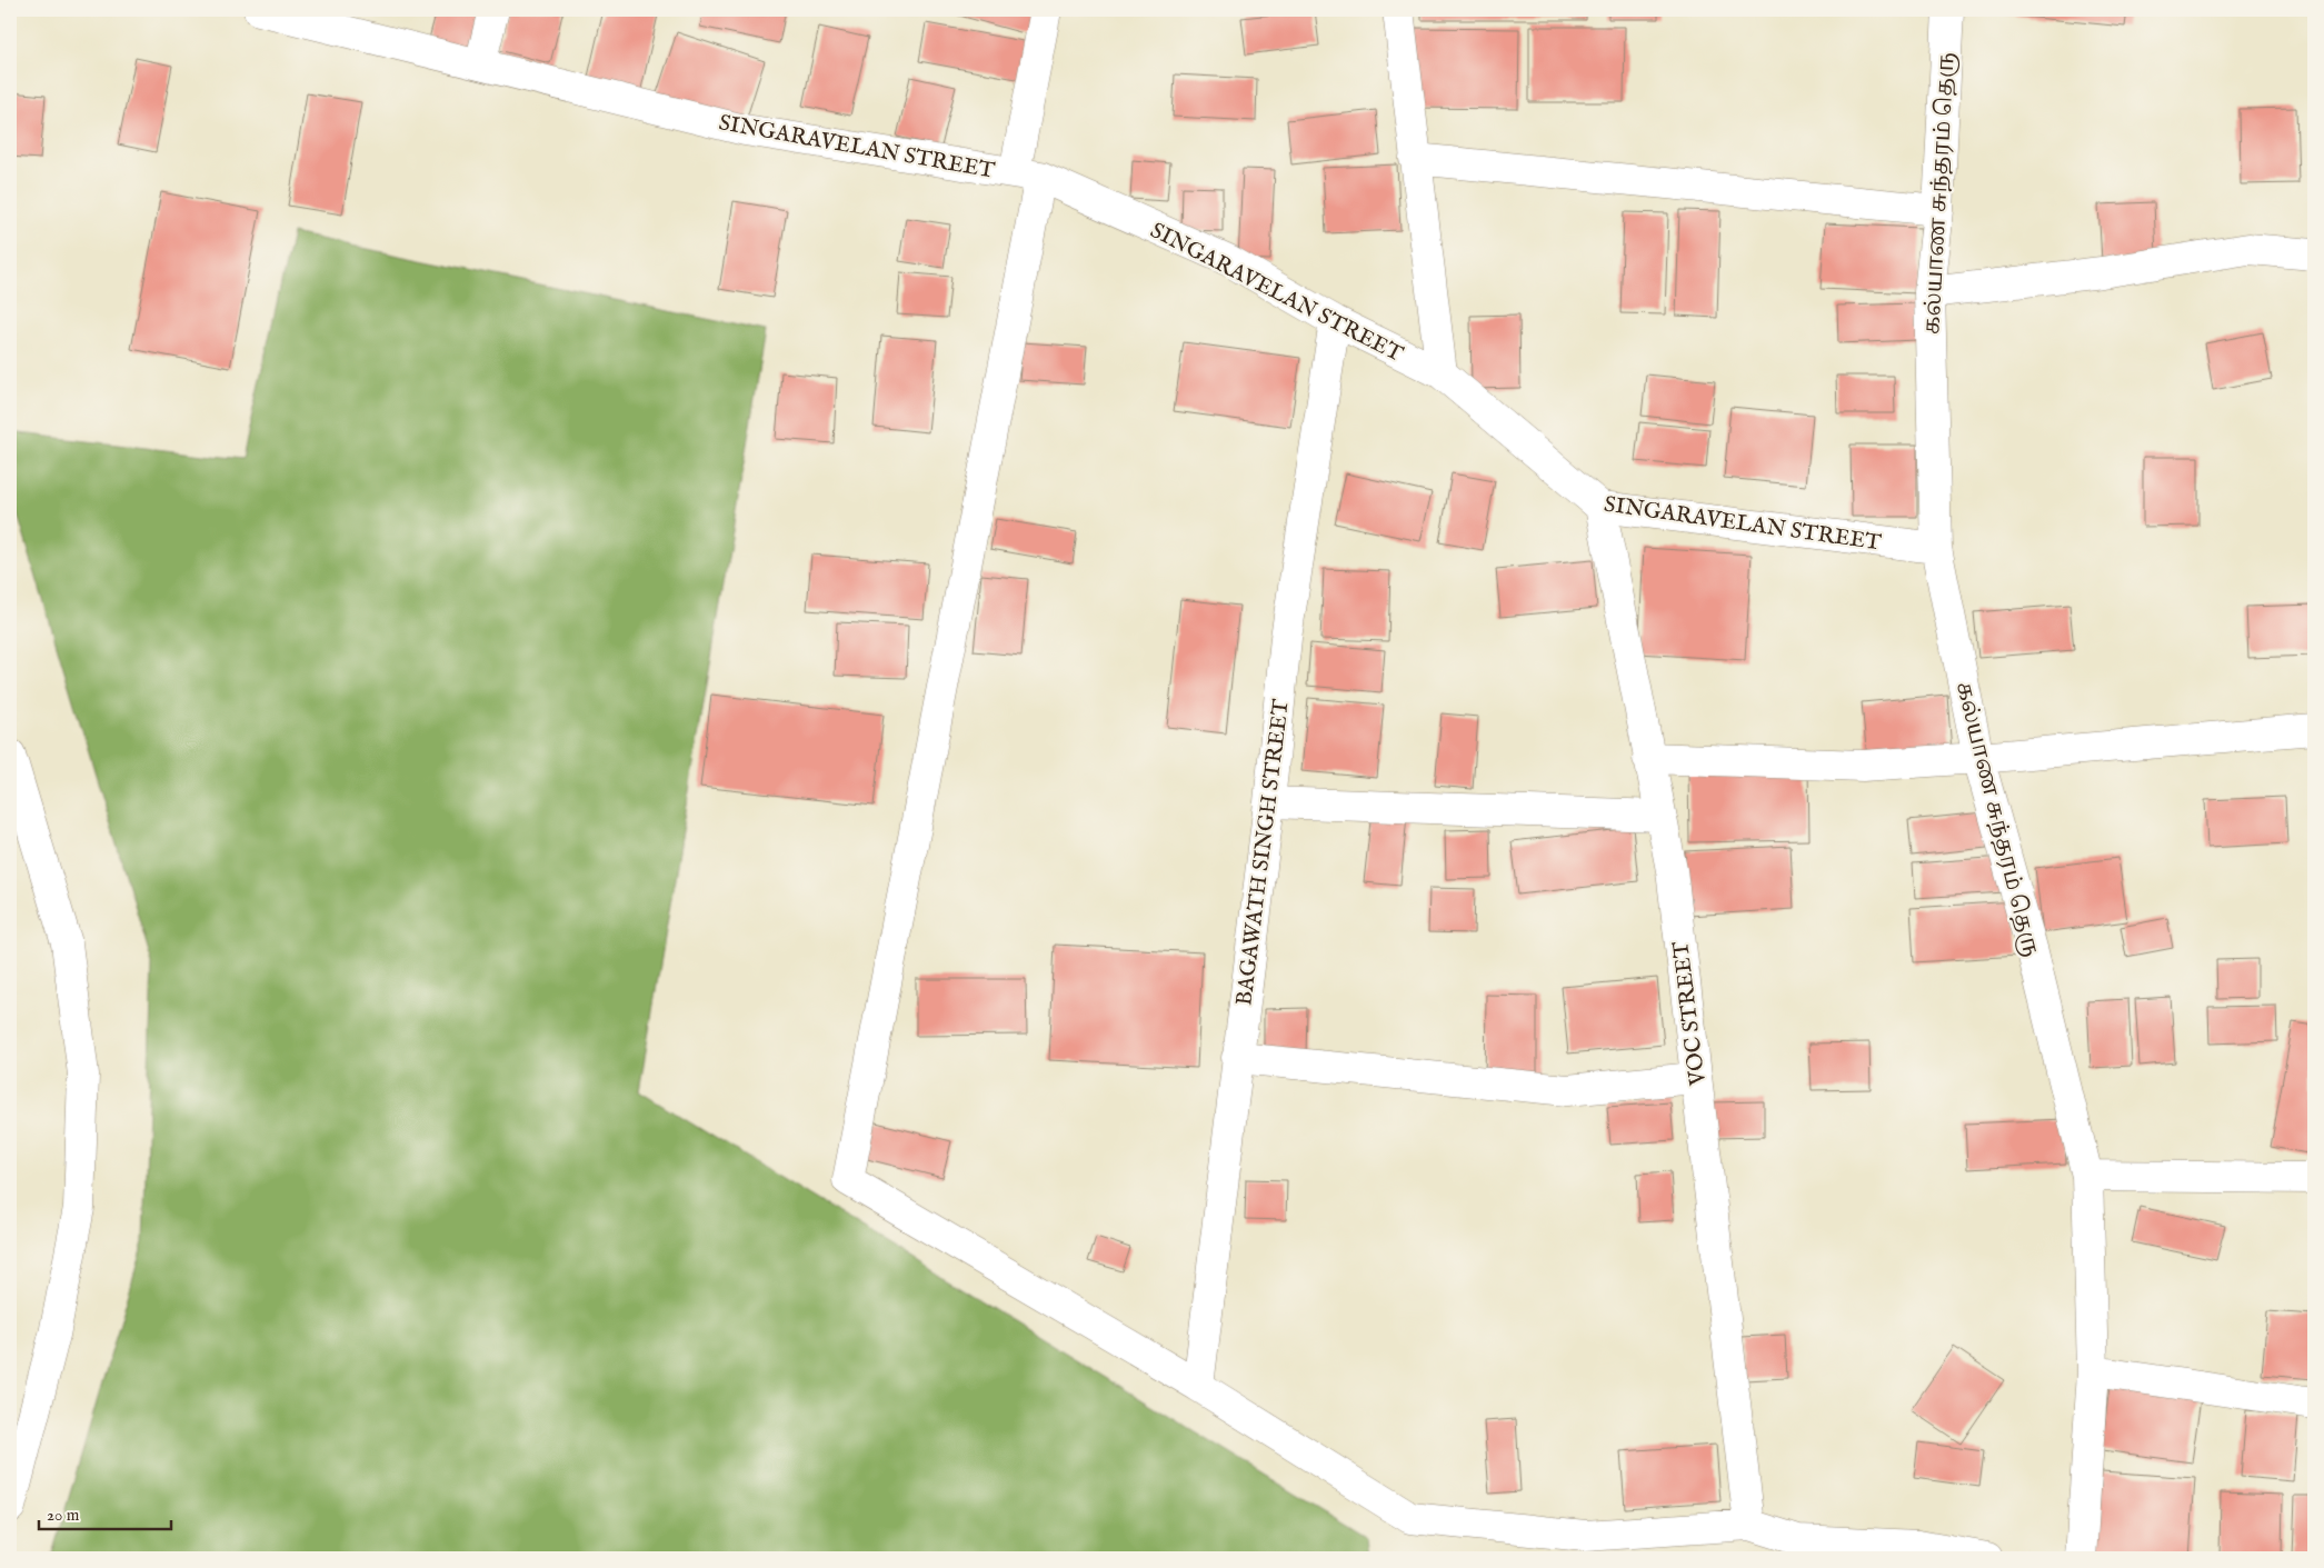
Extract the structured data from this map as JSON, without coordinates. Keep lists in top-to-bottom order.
{
  "streets": {
    "street": [
      "SINGARAVELAN STREET",
      "கல்யாண சுந்தரம் தெரு",
      "BAGAWATH SINGH STREET",
      "VOC STREET"
    ]
  },
  "crossings": [
    ["SINGARAVELAN STREET", "கல்யாண சுந்தரம் தெரு"],
    ["SINGARAVELAN STREET", "BAGAWATH SINGH STREET"],
    ["SINGARAVELAN STREET", "VOC STREET"]
  ],
  "scale_bar": "20 m"
}
